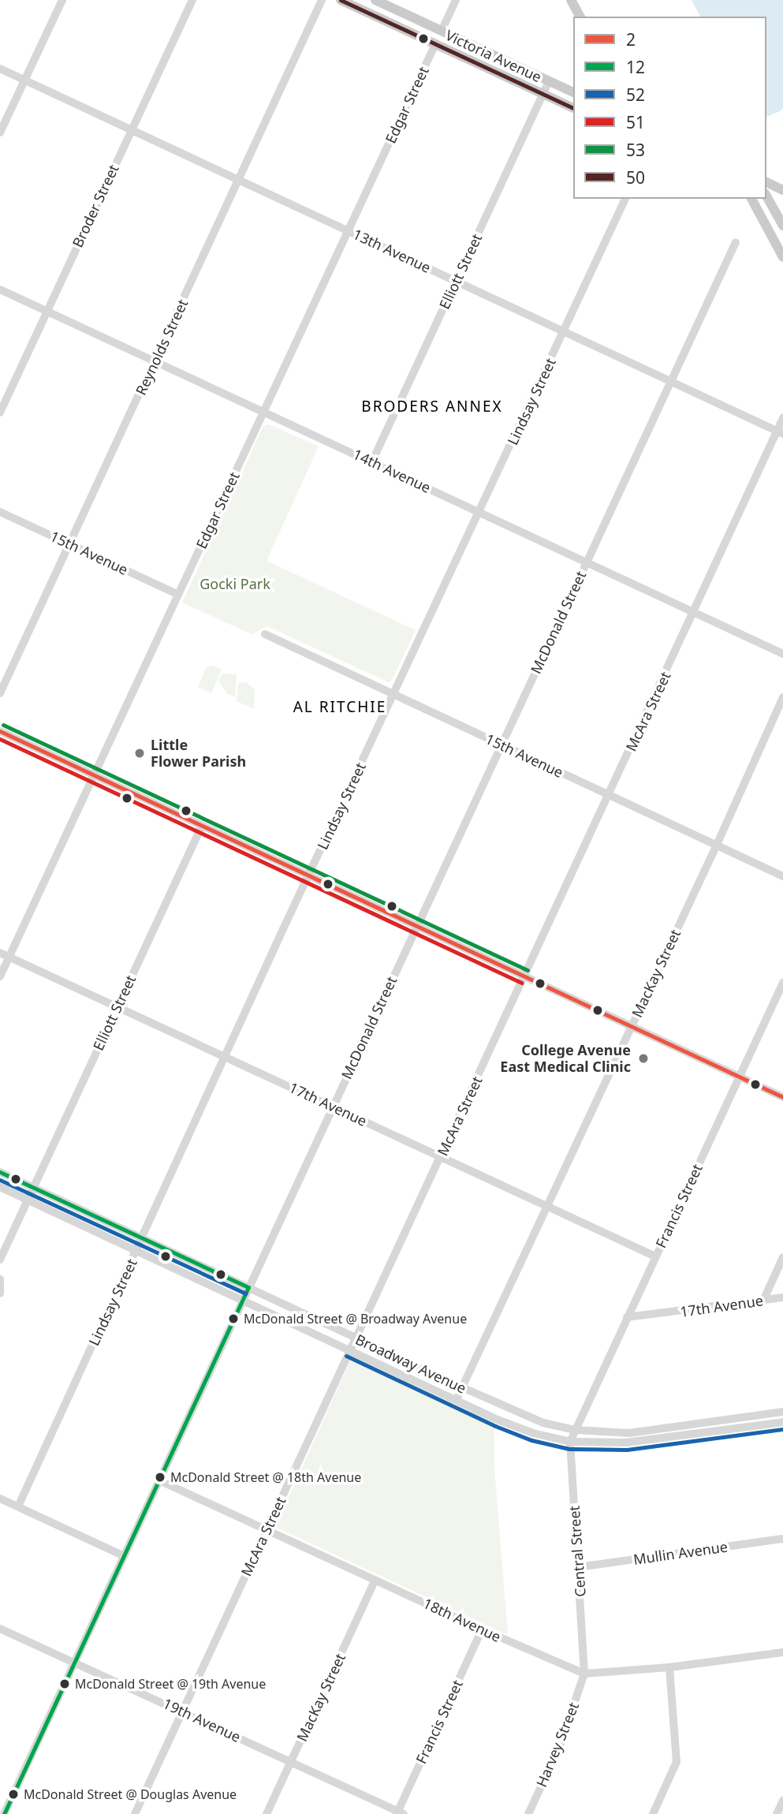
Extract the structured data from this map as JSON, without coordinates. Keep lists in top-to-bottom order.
{
  "streets": {
    "main road": ["Victoria Avenue"],
    "street": [
      "Edgar Street",
      "Broder Street",
      "13th Avenue",
      "Elliott Street",
      "Reynolds Street",
      "Lindsay Street",
      "14th Avenue",
      "15th Avenue",
      "McDonald Street",
      "McAra Street",
      "MacKay Street",
      "17th Avenue",
      "Francis Street",
      "Broadway Avenue",
      "Central Street",
      "Mullin Avenue",
      "18th Avenue",
      "19th Avenue",
      "Harvey Street"
    ]
  },
  "crossings": [
    ["Victoria Avenue", "Edgar Street"],
    ["Victoria Avenue", "Elliott Street"],
    ["Edgar Street", "13th Avenue"],
    ["Edgar Street", "14th Avenue"],
    ["Edgar Street", "15th Avenue"],
    ["Edgar Street", "17th Avenue"],
    ["Broder Street", "13th Avenue"],
    ["Broder Street", "14th Avenue"],
    ["13th Avenue", "Elliott Street"],
    ["13th Avenue", "Reynolds Street"],
    ["13th Avenue", "Lindsay Street"],
    ["13th Avenue", "McDonald Street"],
    ["13th Avenue", "McAra Street"],
    ["Elliott Street", "14th Avenue"],
    ["Elliott Street", "17th Avenue"],
    ["Elliott Street", "Broadway Avenue"],
    ["Reynolds Street", "14th Avenue"],
    ["Reynolds Street", "15th Avenue"],
    ["Lindsay Street", "14th Avenue"],
    ["Lindsay Street", "15th Avenue"],
    ["Lindsay Street", "17th Avenue"],
    ["Lindsay Street", "Broadway Avenue"],
    ["14th Avenue", "McDonald Street"],
    ["14th Avenue", "McAra Street"],
    ["15th Avenue", "McDonald Street"],
    ["15th Avenue", "McAra Street"],
    ["15th Avenue", "MacKay Street"],
    ["McDonald Street", "17th Avenue"],
    ["McDonald Street", "Broadway Avenue"],
    ["McDonald Street", "18th Avenue"],
    ["McDonald Street", "19th Avenue"],
    ["McAra Street", "17th Avenue"],
    ["McAra Street", "Broadway Avenue"],
    ["McAra Street", "18th Avenue"],
    ["McAra Street", "19th Avenue"],
    ["MacKay Street", "17th Avenue"],
    ["MacKay Street", "Broadway Avenue"],
    ["MacKay Street", "18th Avenue"],
    ["MacKay Street", "19th Avenue"],
    ["17th Avenue", "Francis Street"],
    ["Francis Street", "Broadway Avenue"],
    ["Francis Street", "Central Street"],
    ["Francis Street", "18th Avenue"],
    ["Francis Street", "19th Avenue"],
    ["Broadway Avenue", "Central Street"],
    ["Central Street", "Mullin Avenue"],
    ["Central Street", "18th Avenue"],
    ["Central Street", "Harvey Street"],
    ["18th Avenue", "Harvey Street"]
  ],
  "districts": ["BRODERS ANNEX", "AL RITCHIE"],
  "parks": ["Gocki Park"],
  "places": [
    "Little Flower Parish",
    "College Avenue East Medical Clinic",
    "McDonald Street @ Broadway Avenue",
    "McDonald Street @ 18th Avenue",
    "McDonald Street @ 19th Avenue",
    "McDonald Street @ Douglas Avenue"
  ],
  "lines": [
    "transit line 50",
    "transit line 53",
    "transit line 2",
    "transit line 51",
    "transit line 12",
    "transit line 52"
  ],
  "legend": [
    "2",
    "12",
    "52",
    "51",
    "53",
    "50"
  ]
}
